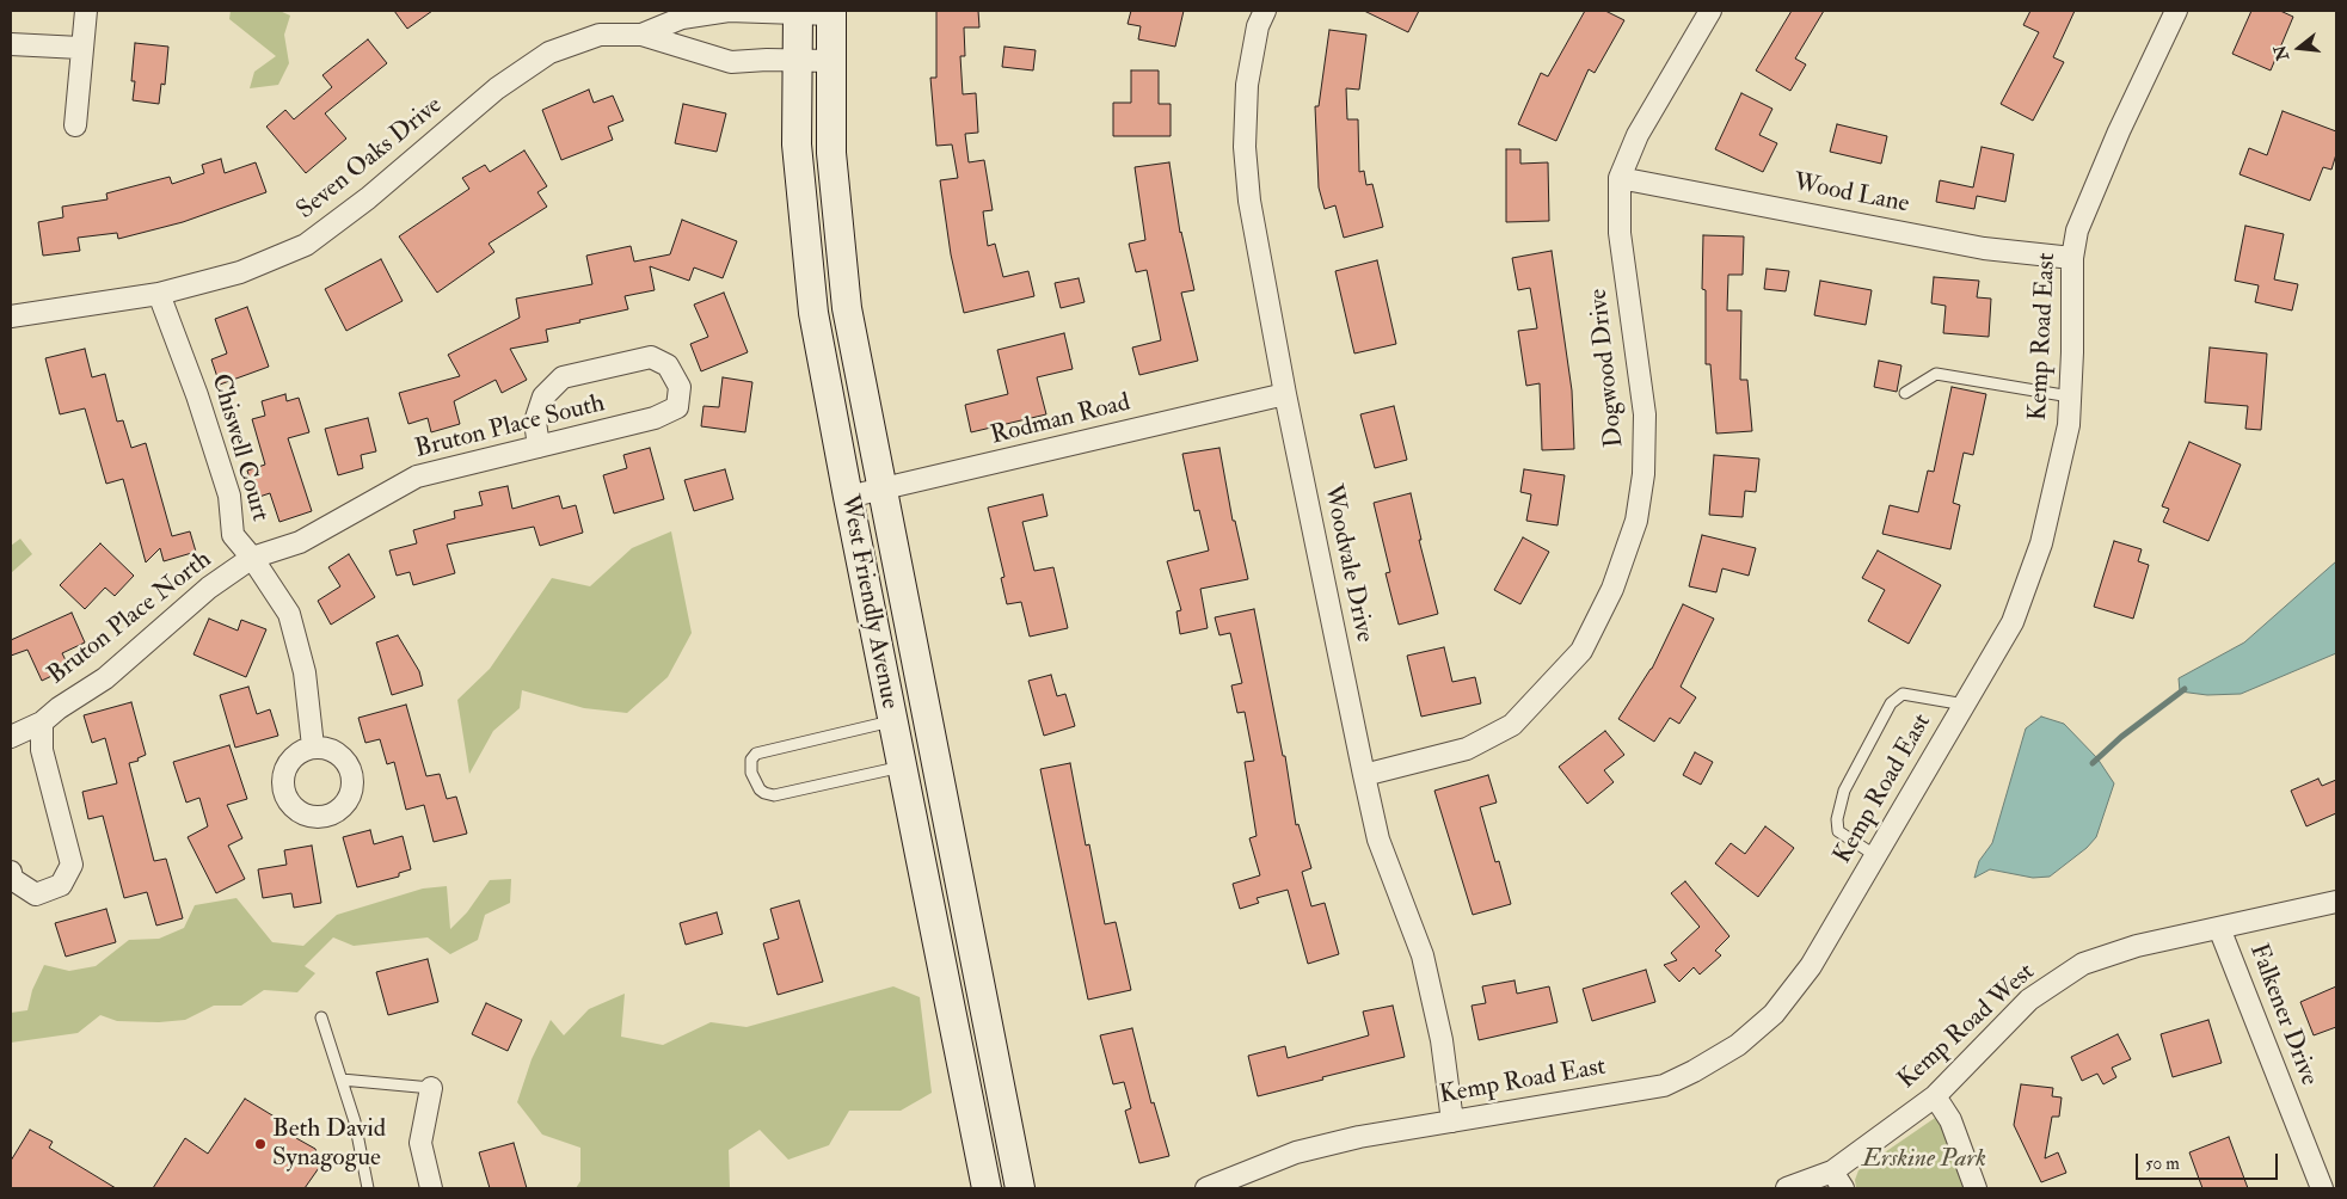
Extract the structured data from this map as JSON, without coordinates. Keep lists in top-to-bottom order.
{
  "streets": {
    "main road": ["West Friendly Avenue"],
    "street": [
      "Seven Oaks Drive",
      "Wood Lane",
      "Kemp Road East",
      "Dogwood Drive",
      "Rodman Road",
      "Bruton Place South",
      "Chiswell Court",
      "Woodvale Drive",
      "Bruton Place North",
      "Falkener Drive",
      "Kemp Road West"
    ]
  },
  "crossings": [
    ["Seven Oaks Drive", "Chiswell Court"],
    ["Seven Oaks Drive", "West Friendly Avenue"],
    ["Wood Lane", "Kemp Road East"],
    ["Wood Lane", "Dogwood Drive"],
    ["Kemp Road East", "Woodvale Drive"],
    ["Dogwood Drive", "Woodvale Drive"],
    ["Rodman Road", "Woodvale Drive"],
    ["Rodman Road", "West Friendly Avenue"],
    ["Bruton Place South", "Chiswell Court"],
    ["Bruton Place South", "Bruton Place North"],
    ["Chiswell Court", "Bruton Place North"],
    ["Falkener Drive", "Kemp Road West"]
  ],
  "parks": ["Erskine Park"],
  "places": ["Beth David Synagogue"],
  "scale_bar": "50 m",
  "north": "left"
}
